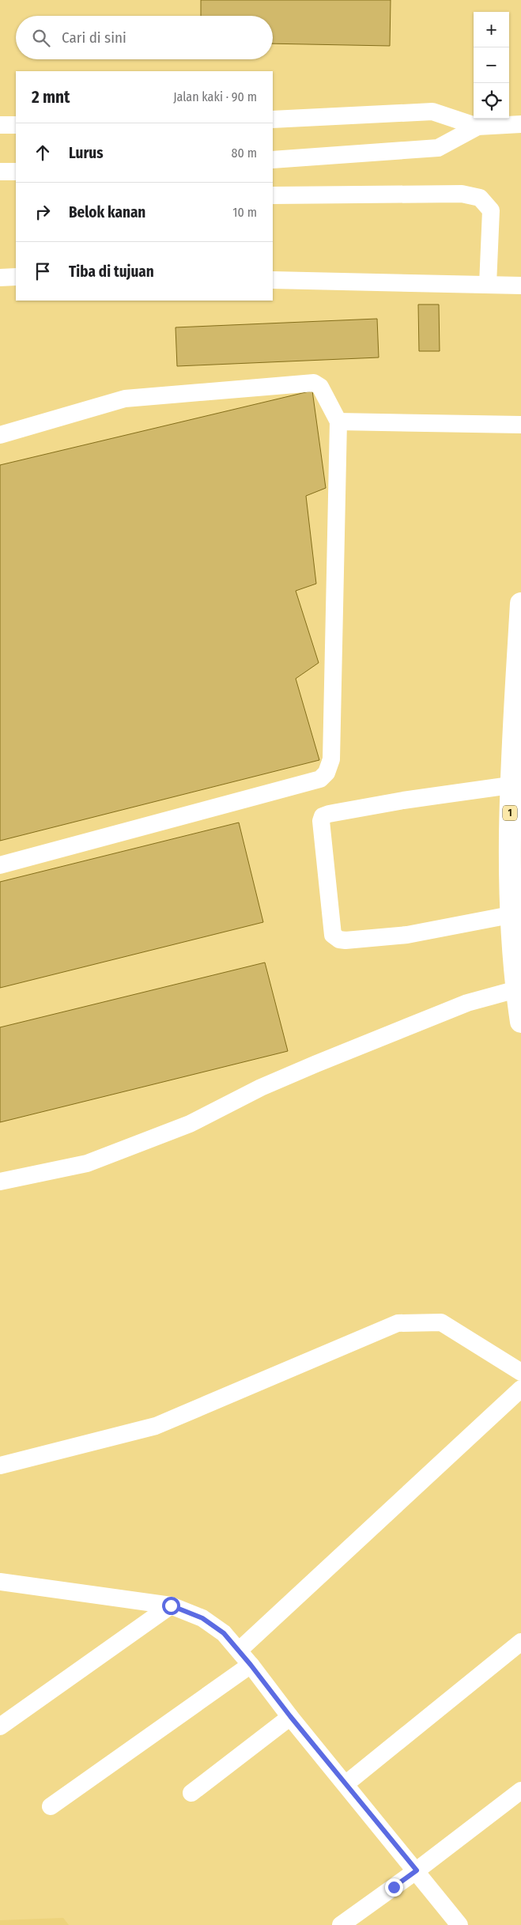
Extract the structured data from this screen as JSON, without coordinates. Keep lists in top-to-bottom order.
{
  "streets": {
    "highway": ["1"]
  },
  "page": {
    "map_buttons": ["+", "−"],
    "search": "Cari di sini",
    "heading": ["2 mnt", "Jalan kaki · 90 m"],
    "list": [
      ["Lurus", "80 m"],
      ["Belok kanan", "10 m"],
      "Tiba di tujuan"
    ]
  }
}
